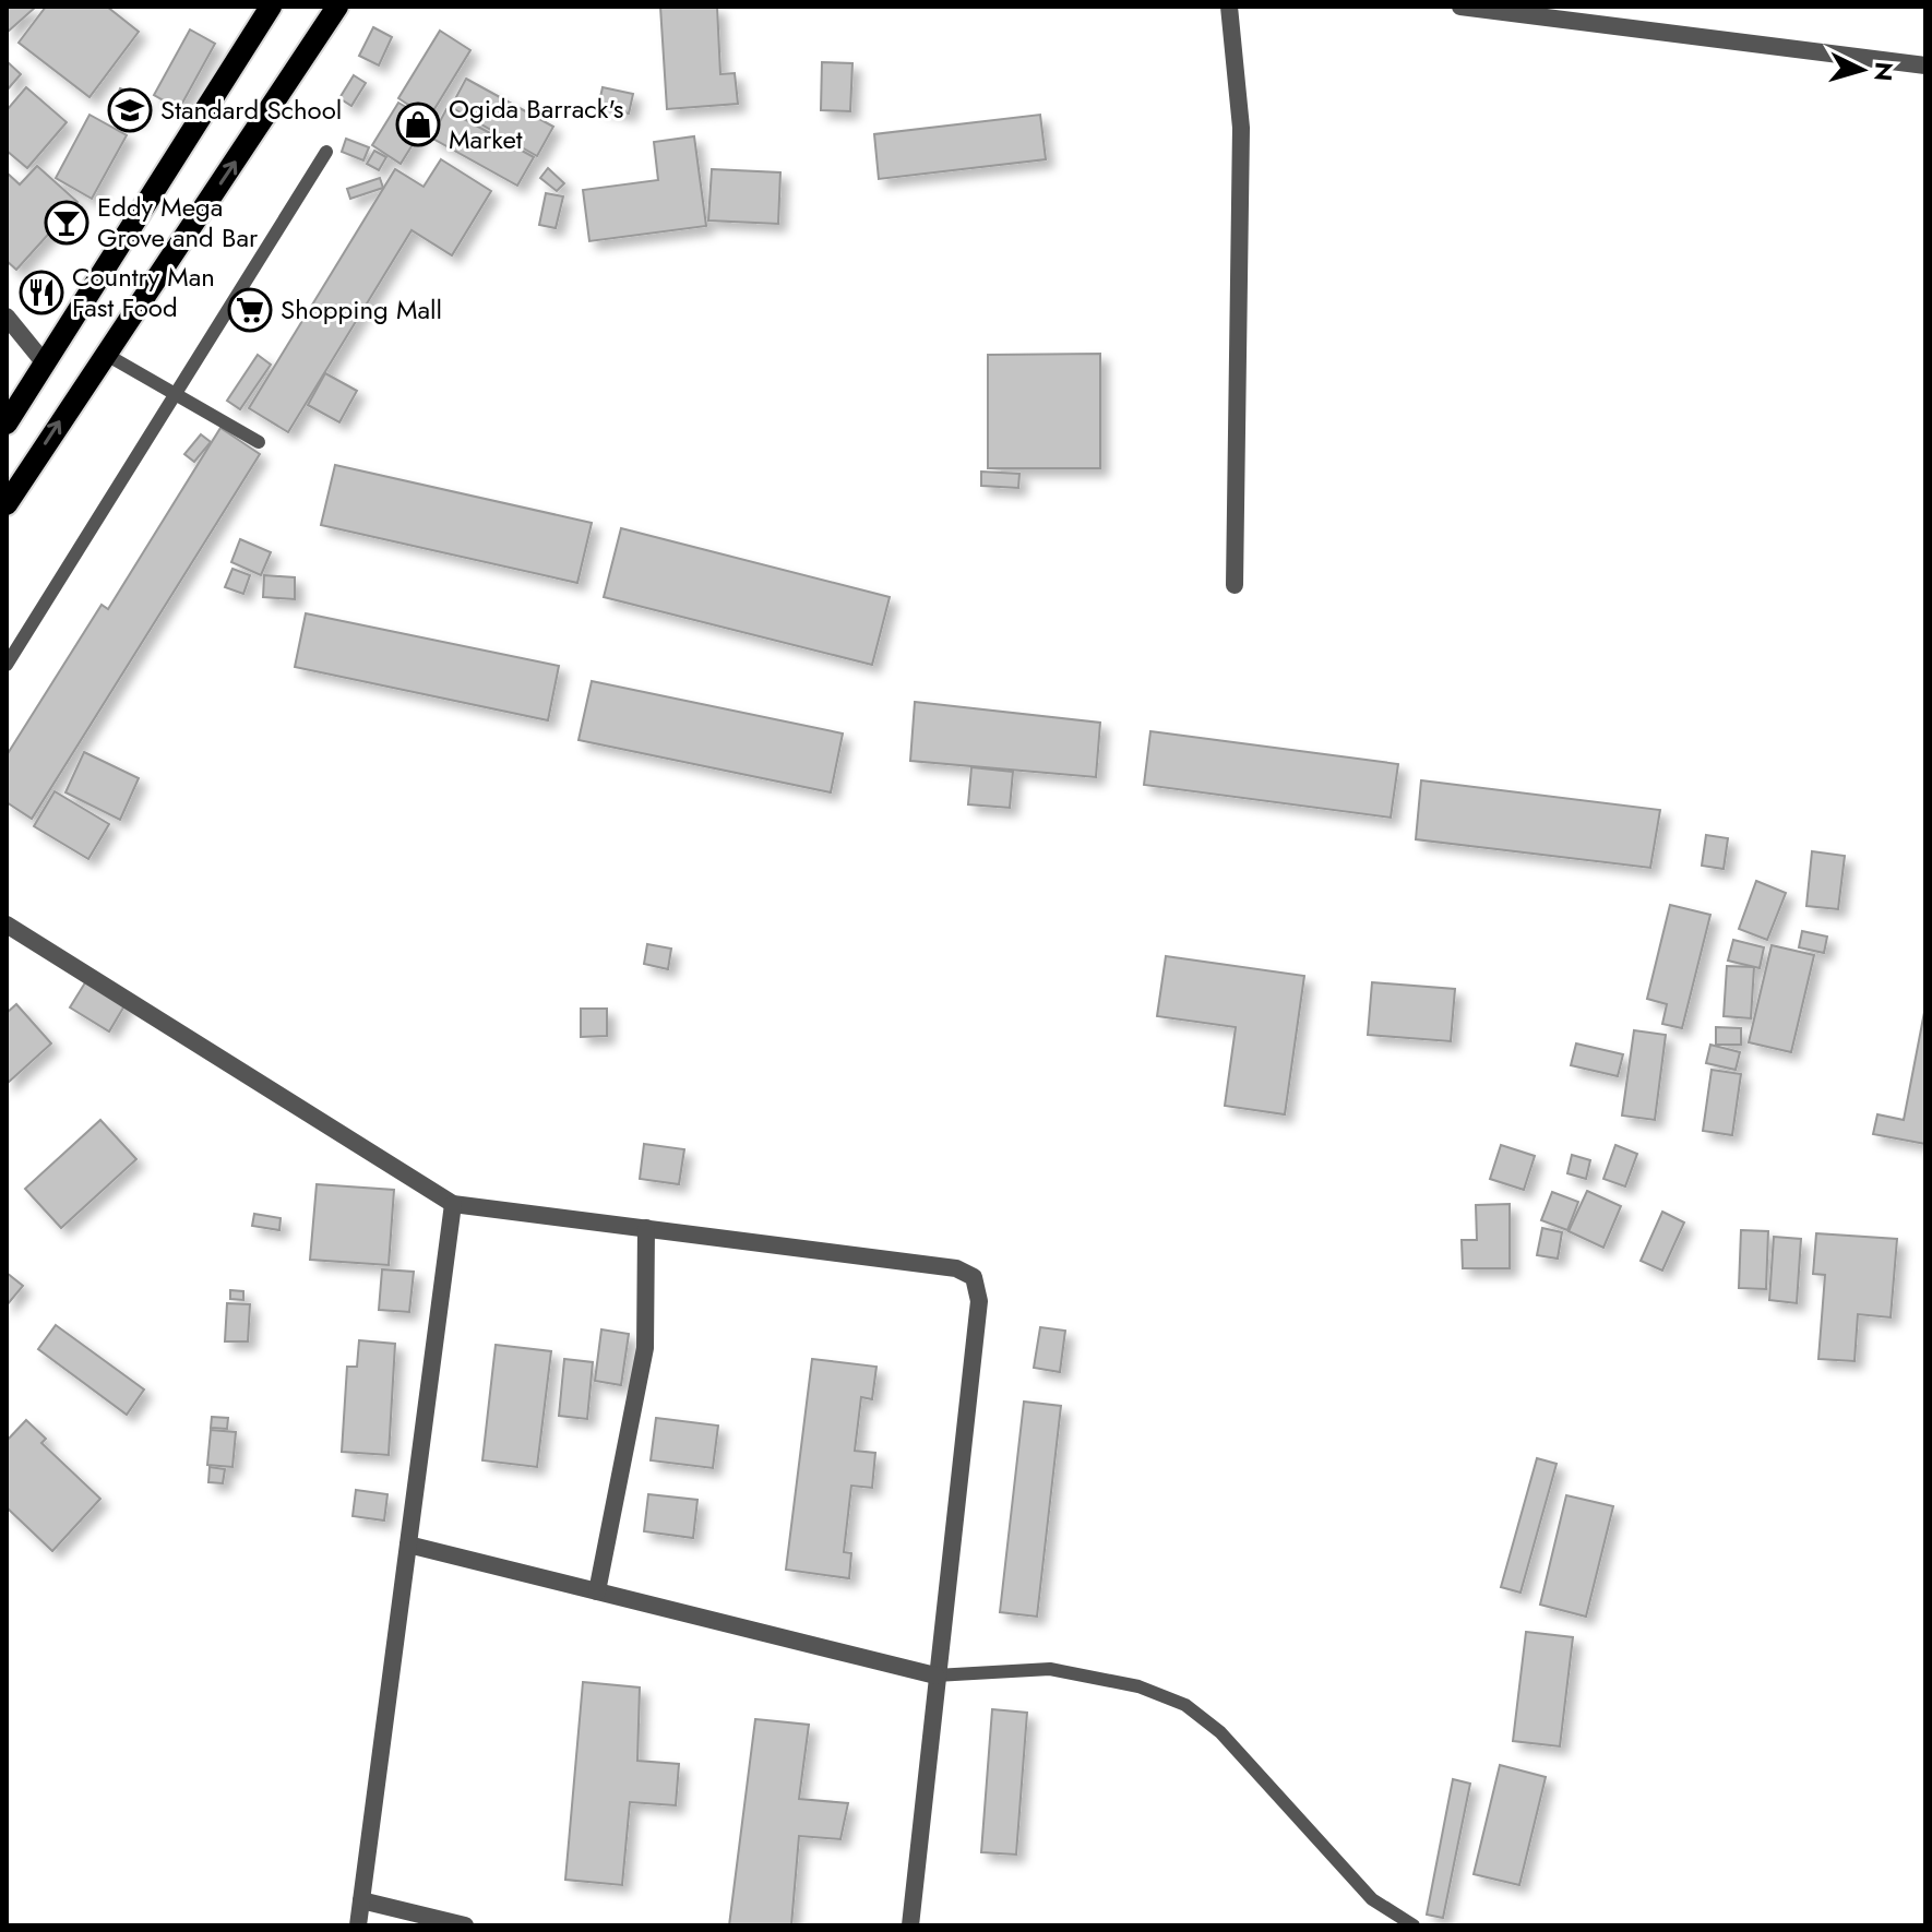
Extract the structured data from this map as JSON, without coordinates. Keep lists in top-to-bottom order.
{
  "places": {
    "school or university": ["Standard School"],
    "shop": ["Ogida Barrack's Market"],
    "bar": ["Eddy Mega Grove and Bar"],
    "restaurant": ["Country Man Fast Food"],
    "supermarket": ["Shopping Mall"]
  },
  "north": "right"
}
